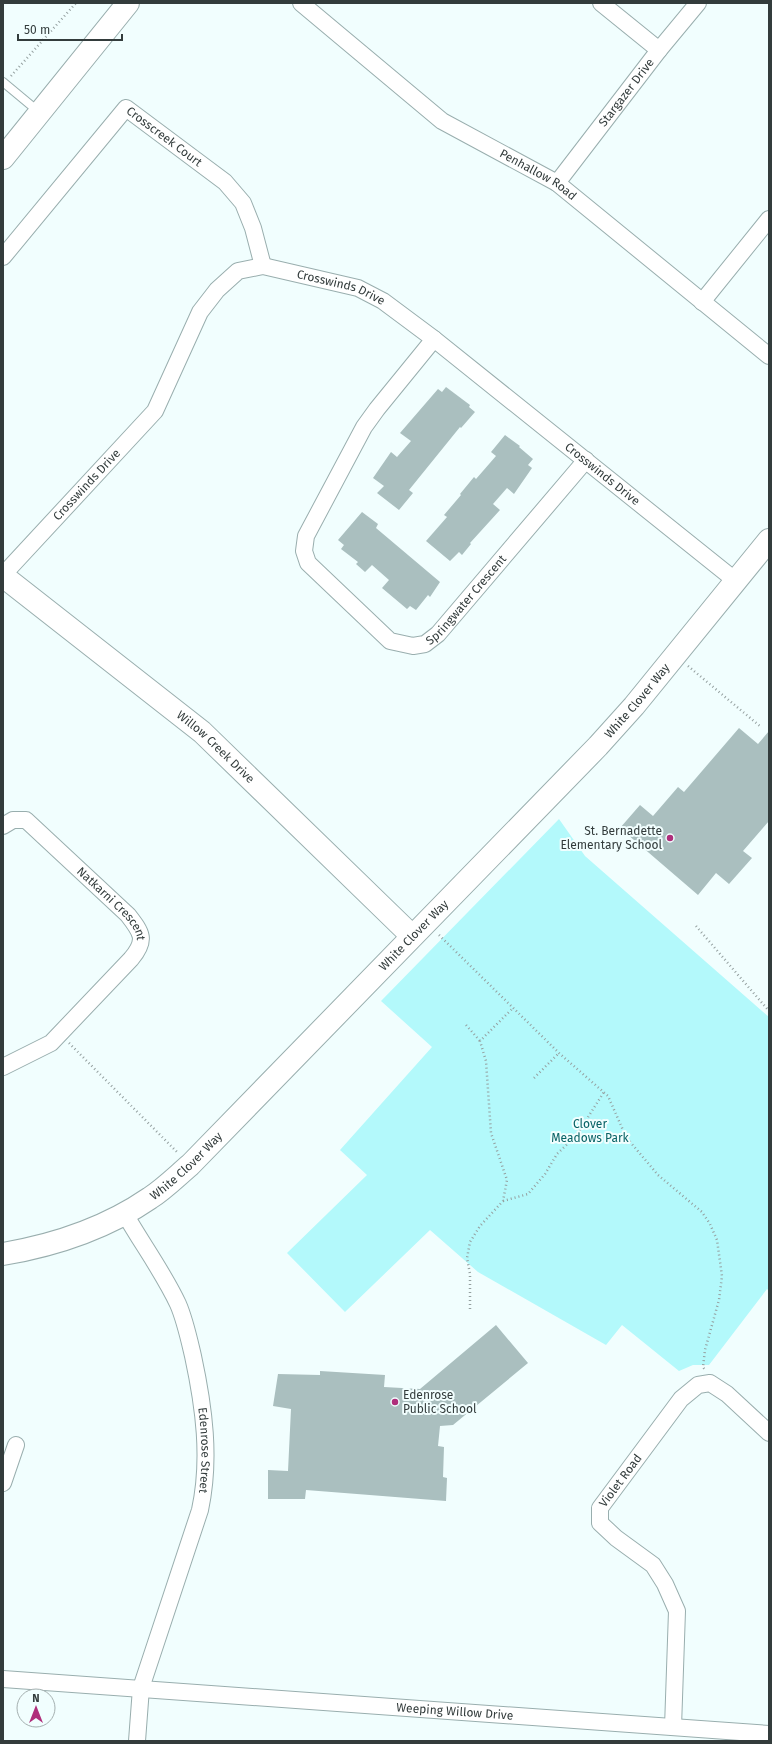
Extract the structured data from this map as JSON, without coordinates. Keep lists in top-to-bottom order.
{
  "streets": {
    "street": [
      "Stargazer Drive",
      "Crosscreek Court",
      "Penhallow Road",
      "Crosswinds Drive",
      "Springwater Crescent",
      "White Clover Way",
      "Willow Creek Drive",
      "Natkarni Crescent",
      "Edenrose Street",
      "Violet Road",
      "Weeping Willow Drive"
    ]
  },
  "crossings": [
    ["Stargazer Drive", "Penhallow Road"],
    ["Crosscreek Court", "Crosswinds Drive"],
    ["Crosswinds Drive", "Springwater Crescent"],
    ["Crosswinds Drive", "White Clover Way"],
    ["Crosswinds Drive", "Willow Creek Drive"],
    ["White Clover Way", "Willow Creek Drive"],
    ["White Clover Way", "Edenrose Street"],
    ["Edenrose Street", "Weeping Willow Drive"],
    ["Violet Road", "Weeping Willow Drive"]
  ],
  "parks": ["Clover Meadows Park"],
  "places": ["St. Bernadette Elementary School", "Edenrose Public School"],
  "scale_bar": "50 m",
  "north": "top"
}
